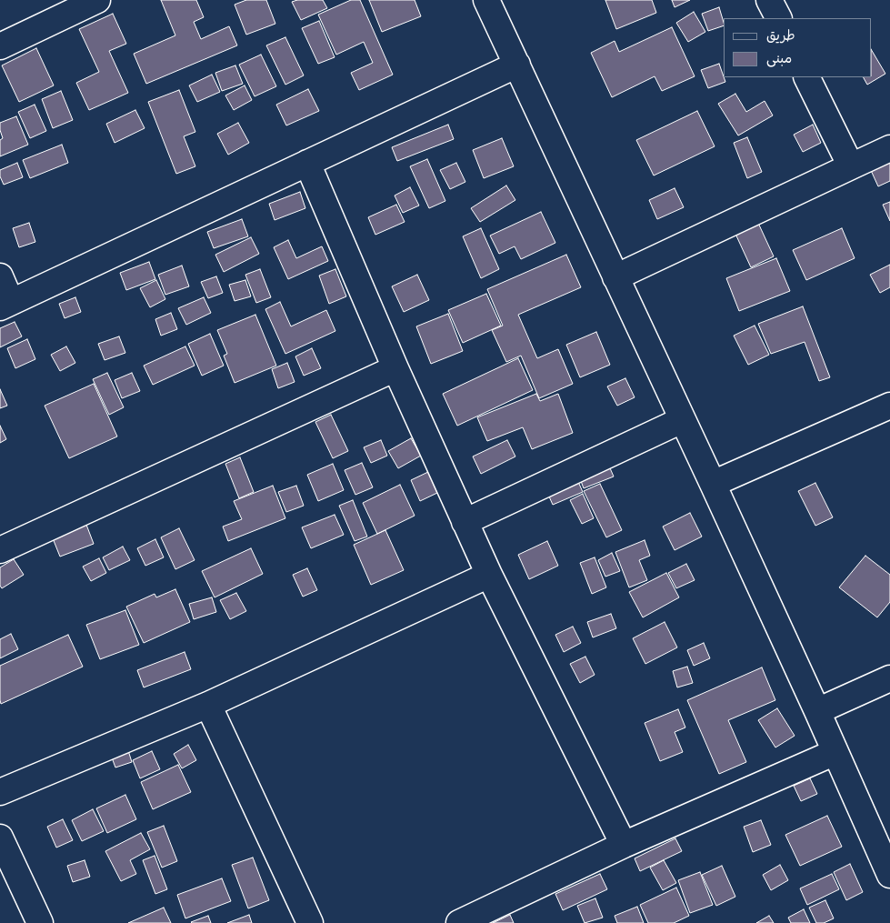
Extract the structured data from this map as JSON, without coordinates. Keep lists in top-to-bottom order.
{
  "legend": ["طريق", "مبنى"]
}
